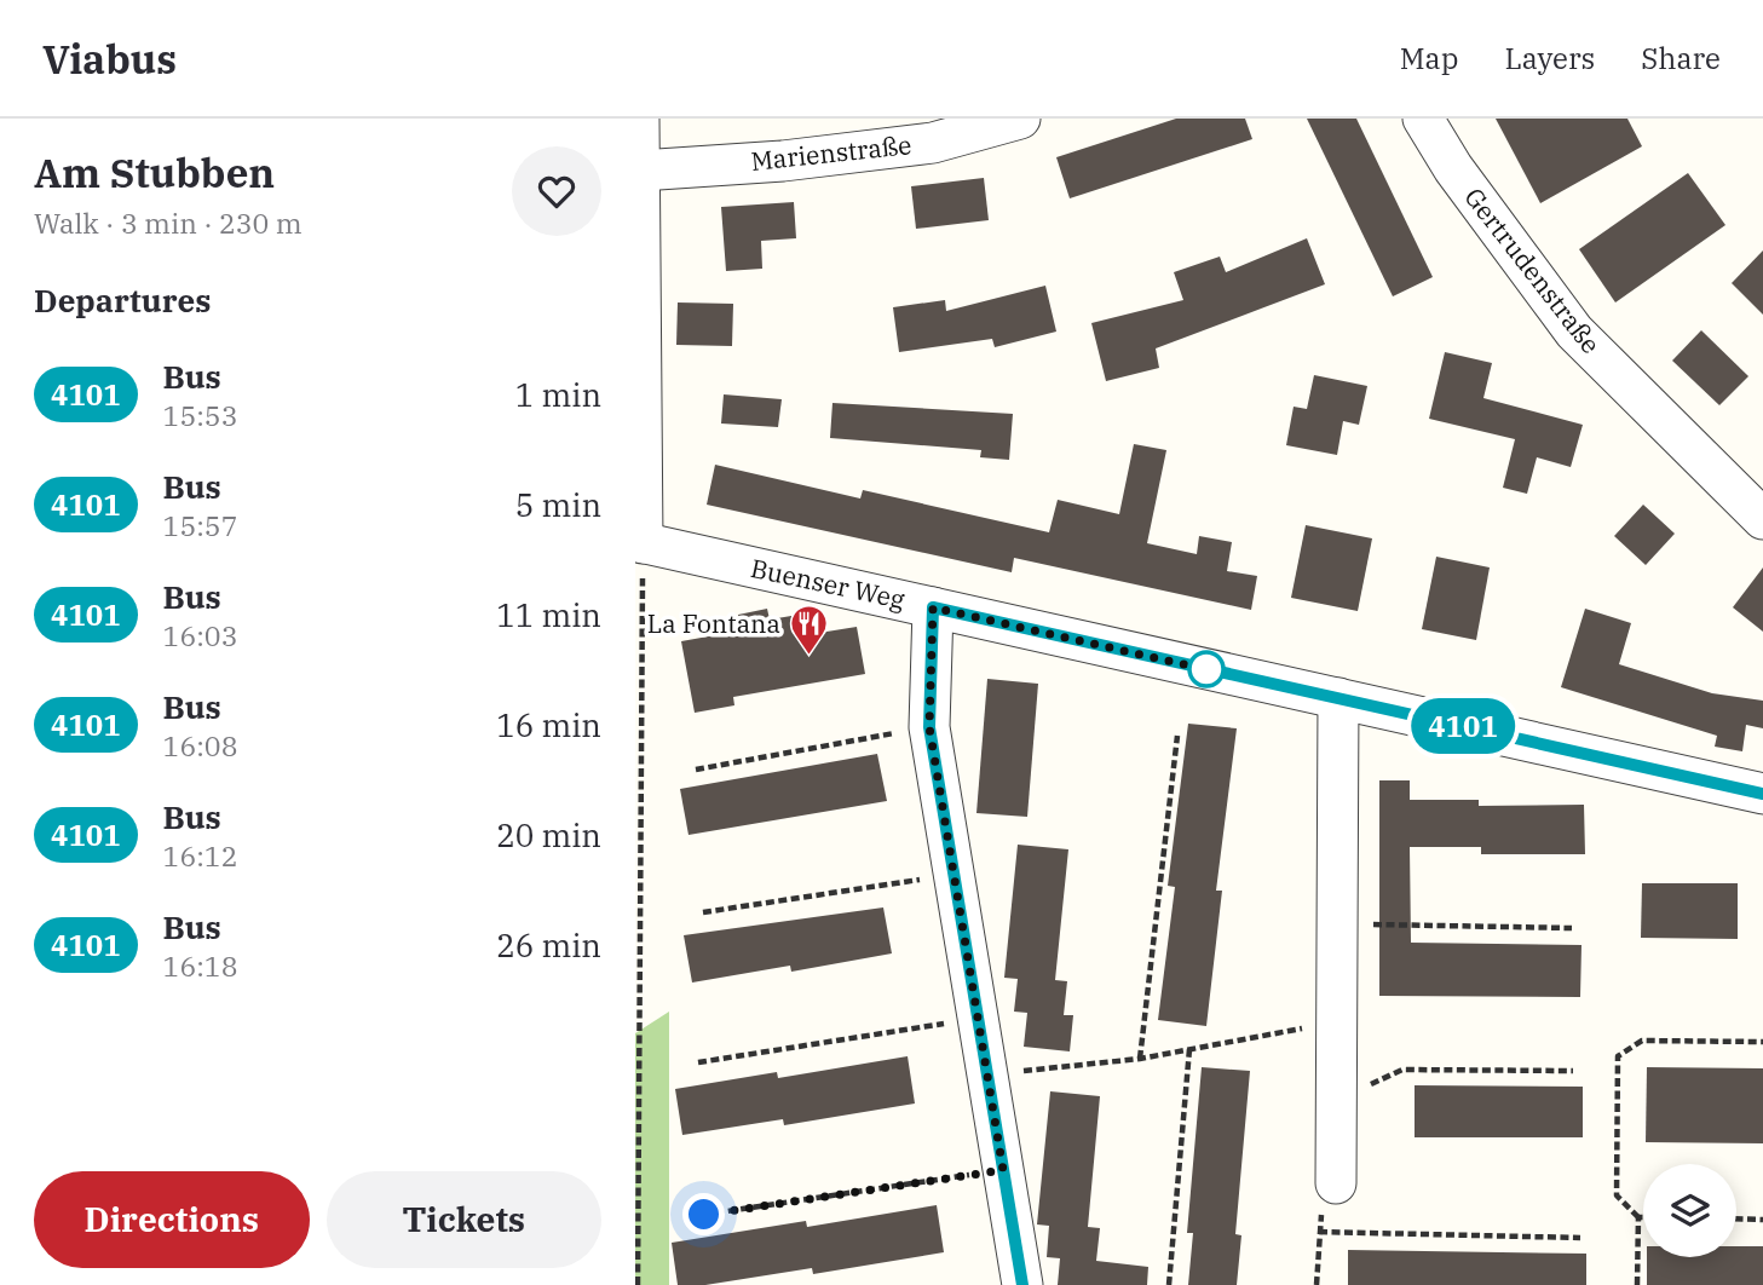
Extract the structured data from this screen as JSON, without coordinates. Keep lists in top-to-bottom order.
{
  "streets": {
    "street": ["Marienstraße", "Gertrudenstraße", "Buenser Weg"]
  },
  "places": {
    "restaurant": ["La Fontana"]
  },
  "lines": ["bus line 4101"],
  "page": {
    "header": "Viabus",
    "nav": ["Map", "Layers", "Share"],
    "heading": [
      ["Am Stubben", "Walk · 3 min · 230 m"],
      "Departures"
    ],
    "on_map": "4101",
    "list": [
      {
        "mark": "4101",
        "name": "Bus",
        "note": "15:53",
        "value": "1 min"
      },
      {
        "mark": "4101",
        "name": "Bus",
        "note": "15:57",
        "value": "5 min"
      },
      {
        "mark": "4101",
        "name": "Bus",
        "note": "16:03",
        "value": "11 min"
      },
      {
        "mark": "4101",
        "name": "Bus",
        "note": "16:08",
        "value": "16 min"
      },
      {
        "mark": "4101",
        "name": "Bus",
        "note": "16:12",
        "value": "20 min"
      },
      {
        "mark": "4101",
        "name": "Bus",
        "note": "16:18",
        "value": "26 min"
      }
    ],
    "buttons": ["Directions", "Tickets"]
  }
}
